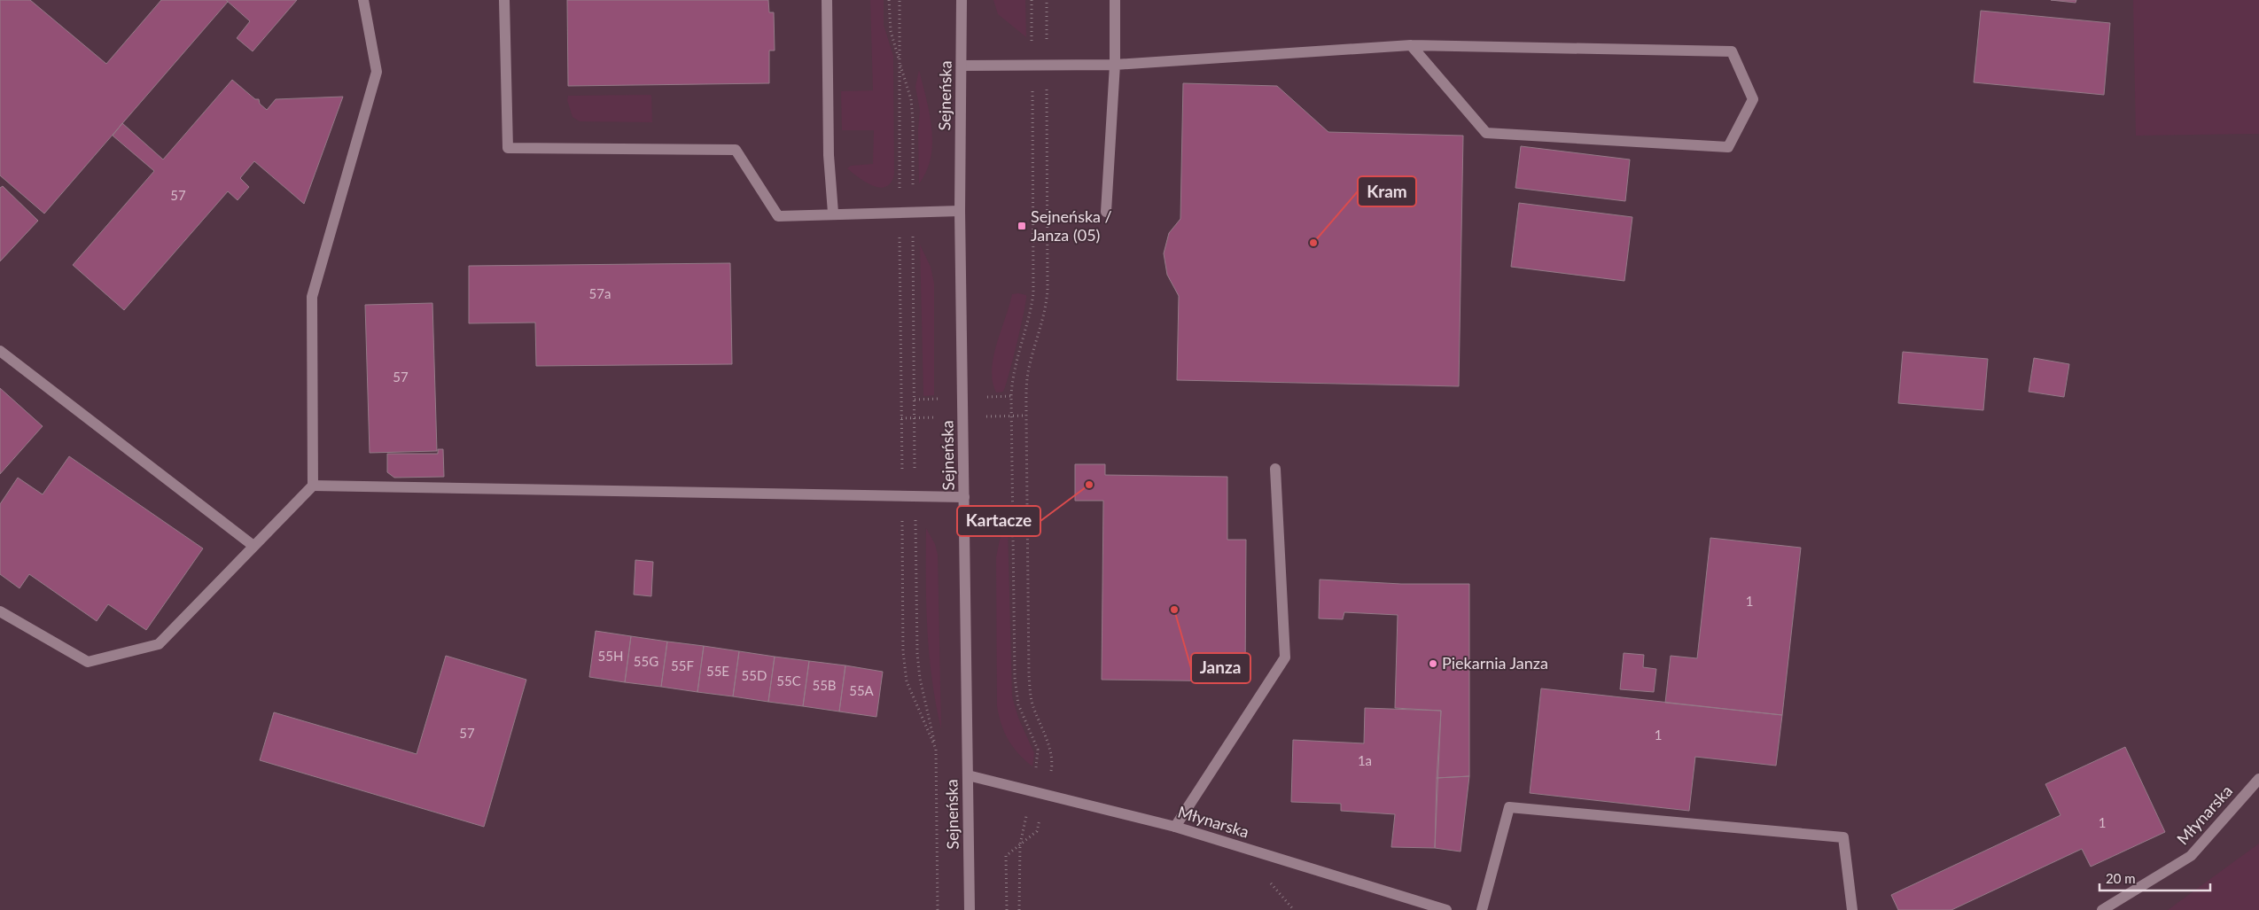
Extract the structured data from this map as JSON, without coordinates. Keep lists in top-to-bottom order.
{
  "streets": {
    "street": ["Sejneńska", "Młynarska"]
  },
  "crossings": [
    ["Sejneńska", "Młynarska"]
  ],
  "places": {
    "transit": ["Sejneńska / Janza (05)"],
    "other": [
      "Kram",
      "Kartacze",
      "Janza",
      "Piekarnia Janza"
    ]
  },
  "house_numbers": [
    "57",
    "57a",
    "57",
    "1",
    "55H",
    "55G",
    "55F",
    "55E",
    "55D",
    "55C",
    "55B",
    "55A",
    "57",
    "1",
    "1a",
    "1"
  ],
  "scale_bar": "20 m"
}
